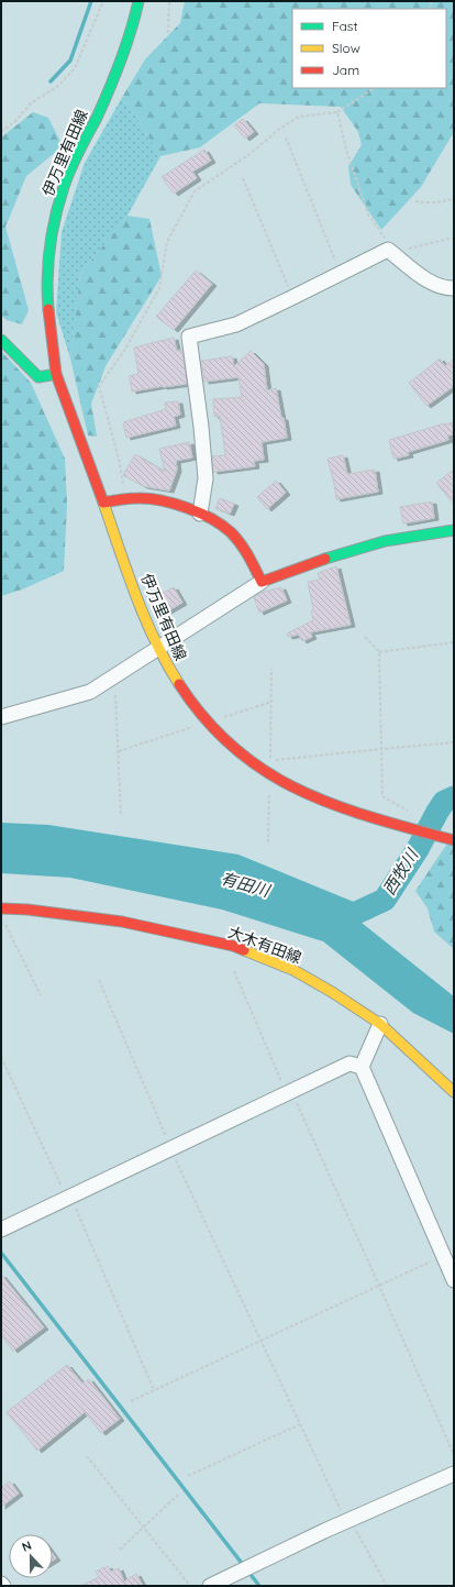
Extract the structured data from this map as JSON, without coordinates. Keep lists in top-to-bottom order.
{
  "streets": {
    "main road": ["伊万里有田線", "大木有田線"]
  },
  "water": ["西牧川", "有田川"],
  "legend": ["Fast", "Slow", "Jam"],
  "north": "top"
}
